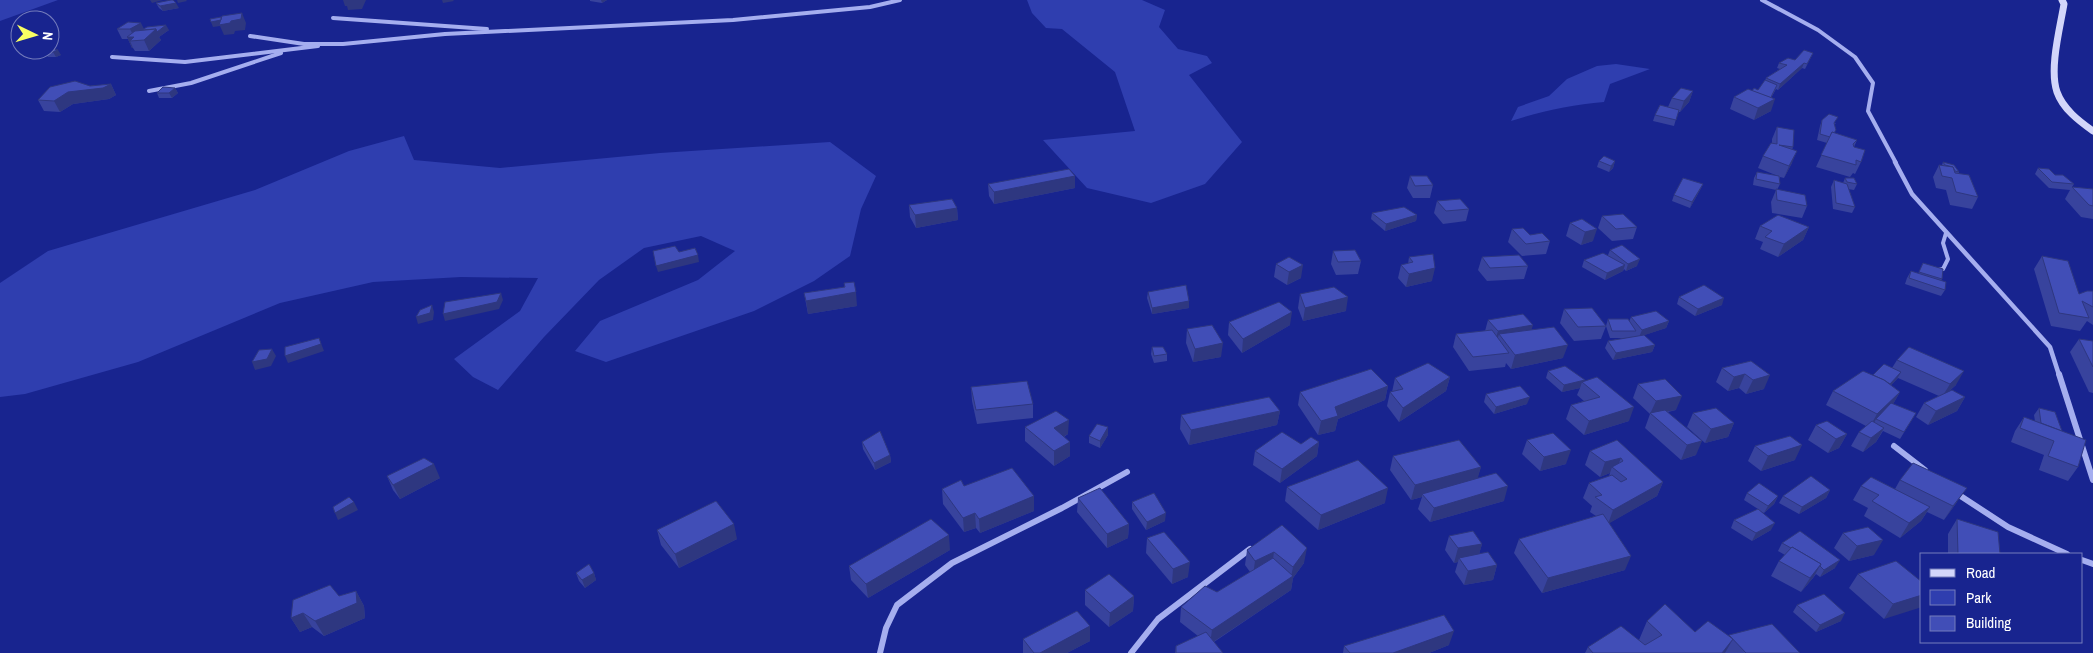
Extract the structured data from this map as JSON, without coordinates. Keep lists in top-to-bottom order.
{
  "legend": ["Road", "Park", "Building"],
  "north": "right"
}
